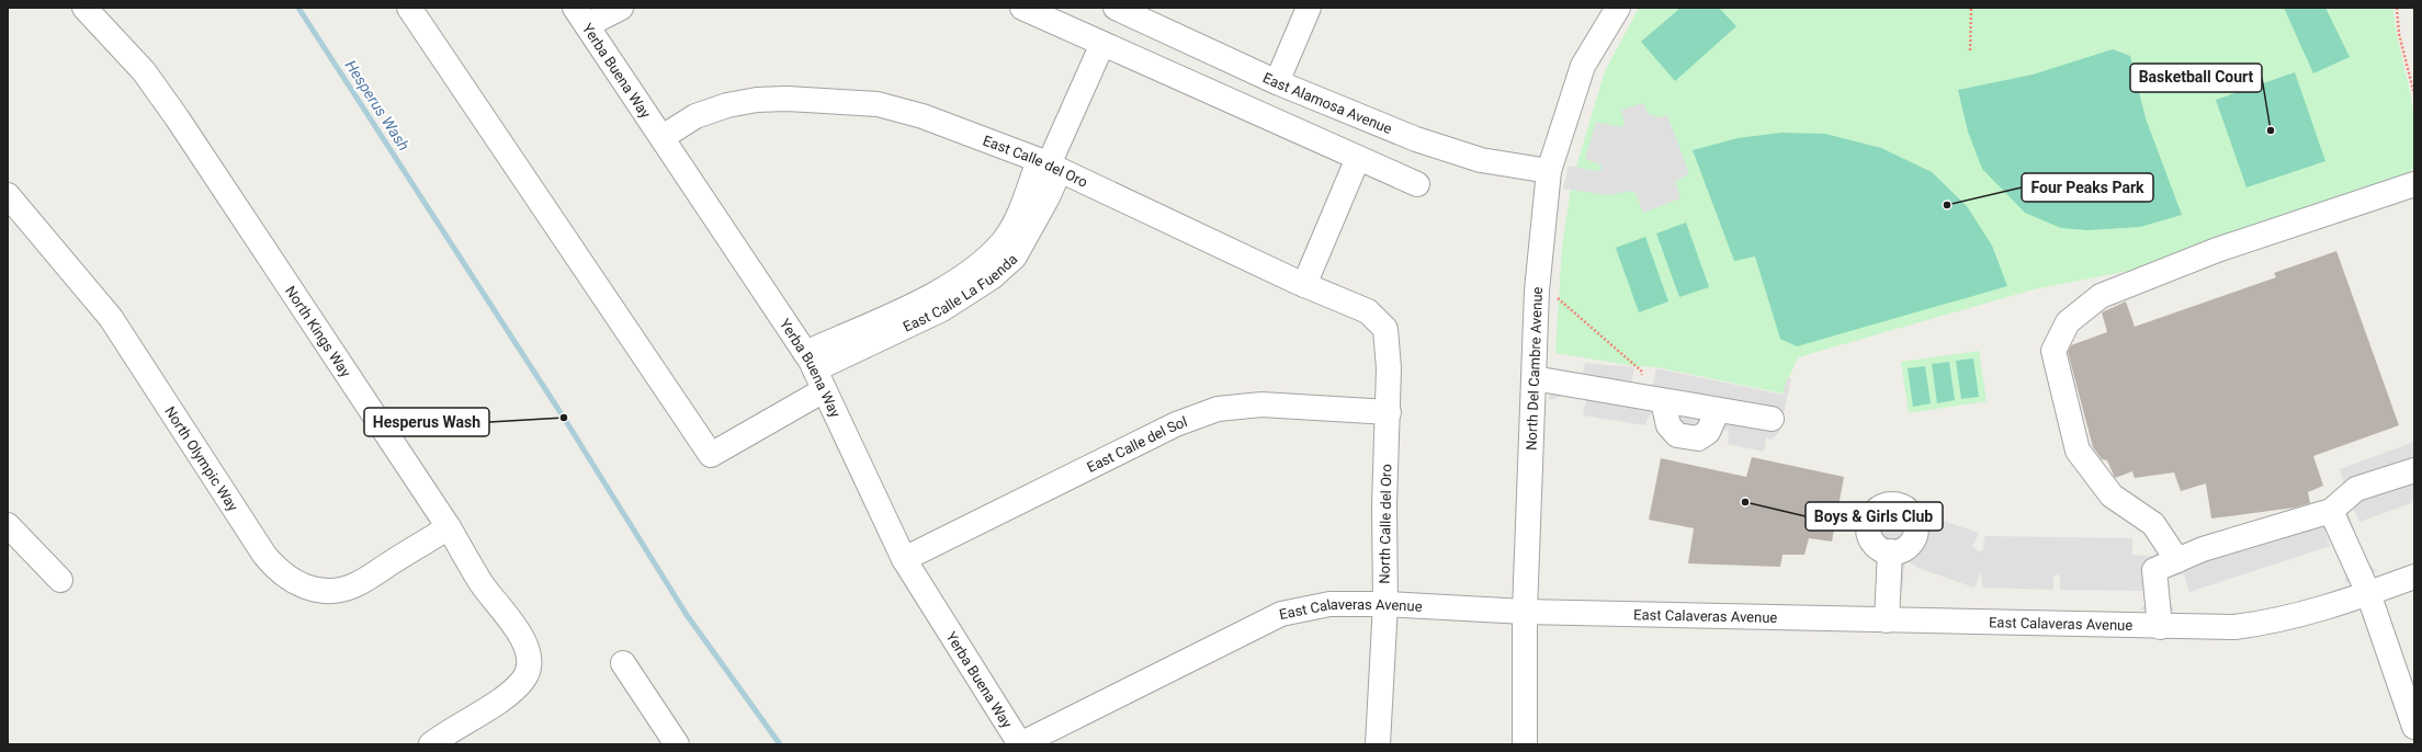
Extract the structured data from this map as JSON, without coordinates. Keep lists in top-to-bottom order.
{
  "streets": {
    "street": [
      "Yerba Buena Way",
      "East Alamosa Avenue",
      "East Calle del Oro",
      "East Calle La Fuenda",
      "North Kings Way",
      "North Del Cambre Avenue",
      "East Calle del Sol",
      "North Olympic Way",
      "North Calle del Oro",
      "East Calaveras Avenue"
    ]
  },
  "crossings": [
    ["Yerba Buena Way", "East Calle del Oro"],
    ["Yerba Buena Way", "East Calle La Fuenda"],
    ["Yerba Buena Way", "East Calle del Sol"],
    ["Yerba Buena Way", "East Calaveras Avenue"],
    ["East Alamosa Avenue", "North Del Cambre Avenue"],
    ["East Calle del Oro", "East Calle La Fuenda"],
    ["East Calle del Oro", "North Calle del Oro"],
    ["North Kings Way", "North Olympic Way"],
    ["North Del Cambre Avenue", "East Calaveras Avenue"],
    ["East Calle del Sol", "North Calle del Oro"],
    ["North Calle del Oro", "East Calaveras Avenue"]
  ],
  "water": ["Hesperus Wash"],
  "places": [
    "Basketball Court",
    "Four Peaks Park",
    "Hesperus Wash",
    "Boys & Girls Club"
  ]
}
